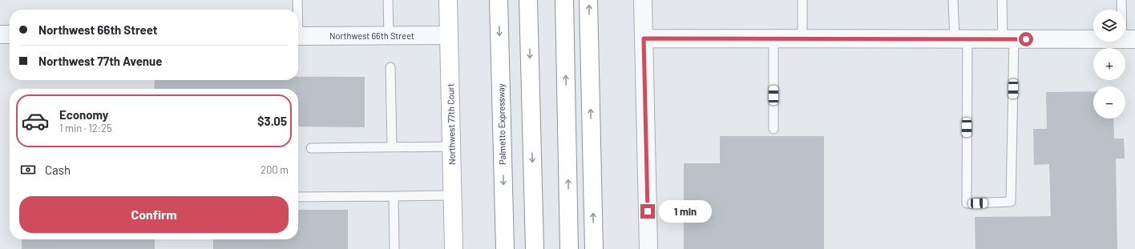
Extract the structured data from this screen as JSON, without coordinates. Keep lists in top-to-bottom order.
{
  "streets": {
    "main road": ["Northwest 77th Court", "Palmetto Expressway"],
    "street": ["Northwest 66th Street"]
  },
  "crossings": [
    ["Northwest 66th Street", "Northwest 77th Court"]
  ],
  "page": {
    "map_buttons": ["+", "−"],
    "banner": ["Northwest 66th Street", "Northwest 77th Avenue"],
    "list": [
      {
        "name": "Economy",
        "note": "1 min · 12:25",
        "value": "$3.05"
      }
    ],
    "pay": ["Cash", "200 m"],
    "buttons": "Confirm",
    "bubble": "1 min"
  }
}
